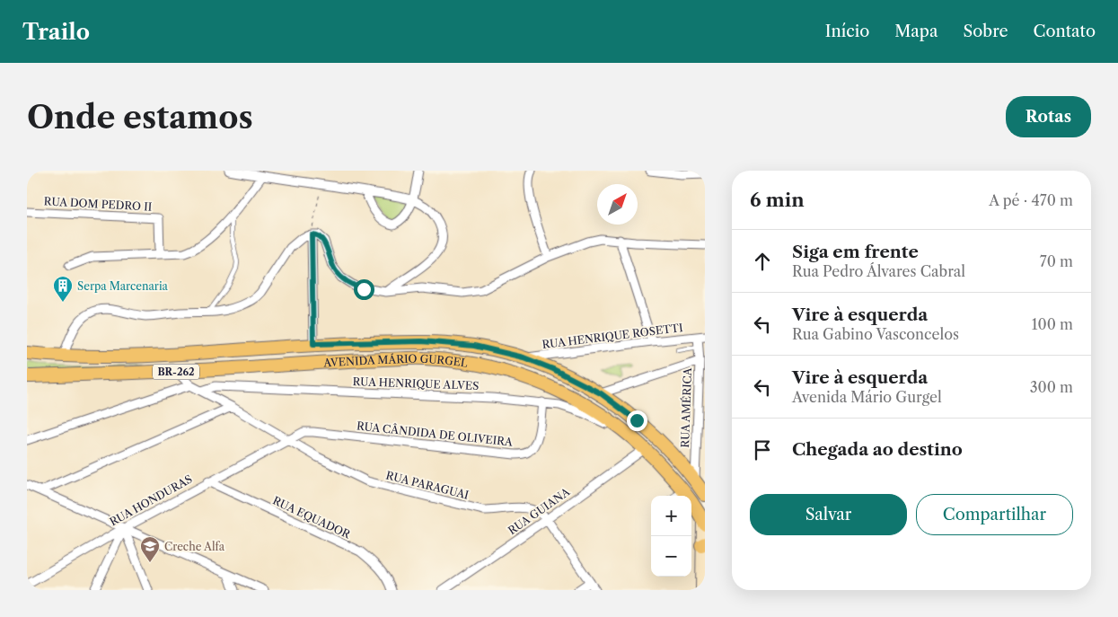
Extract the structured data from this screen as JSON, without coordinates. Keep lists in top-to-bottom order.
{
  "streets": {
    "main road": ["AVENIDA MÁRIO GURGEL", "BR-262"],
    "street": [
      "RUA DOM PEDRO II",
      "RUA HENRIQUE ROSETTI",
      "RUA HENRIQUE ALVES",
      "RUA AMÉRICA",
      "RUA CÂNDIDA DE OLIVEIRA",
      "RUA PARAGUAI",
      "RUA HONDURAS",
      "RUA GUIANA",
      "RUA EQUADOR"
    ]
  },
  "crossings": [
    ["RUA HENRIQUE ROSETTI", "AVENIDA MÁRIO GURGEL"],
    ["RUA HENRIQUE ROSETTI", "RUA AMÉRICA"],
    ["AVENIDA MÁRIO GURGEL", "RUA HENRIQUE ALVES"],
    ["AVENIDA MÁRIO GURGEL", "RUA AMÉRICA"],
    ["AVENIDA MÁRIO GURGEL", "RUA PARAGUAI"],
    ["AVENIDA MÁRIO GURGEL", "RUA GUIANA"],
    ["RUA HENRIQUE ALVES", "RUA CÂNDIDA DE OLIVEIRA"],
    ["RUA HENRIQUE ALVES", "RUA PARAGUAI"],
    ["RUA CÂNDIDA DE OLIVEIRA", "RUA PARAGUAI"],
    ["RUA CÂNDIDA DE OLIVEIRA", "RUA HONDURAS"],
    ["RUA PARAGUAI", "RUA HONDURAS"],
    ["RUA PARAGUAI", "RUA GUIANA"],
    ["RUA HONDURAS", "RUA EQUADOR"]
  ],
  "places": {
    "building": ["Serpa Marcenaria"],
    "school or university": ["Creche Alfa"]
  },
  "north": "top right",
  "page": {
    "header": "Trailo",
    "nav": [
      "Início",
      "Mapa",
      "Sobre",
      "Contato"
    ],
    "buttons": [
      "Rotas",
      ["Salvar", "Compartilhar"]
    ],
    "title": "Onde estamos",
    "heading": ["6 min", "A pé · 470 m"],
    "list": [
      ["Siga em frente", "Rua Pedro Álvares Cabral", "70 m"],
      ["Vire à esquerda", "Rua Gabino Vasconcelos", "100 m"],
      ["Vire à esquerda", "Avenida Mário Gurgel", "300 m"],
      "Chegada ao destino"
    ],
    "map_buttons": ["+", "−"]
  }
}
